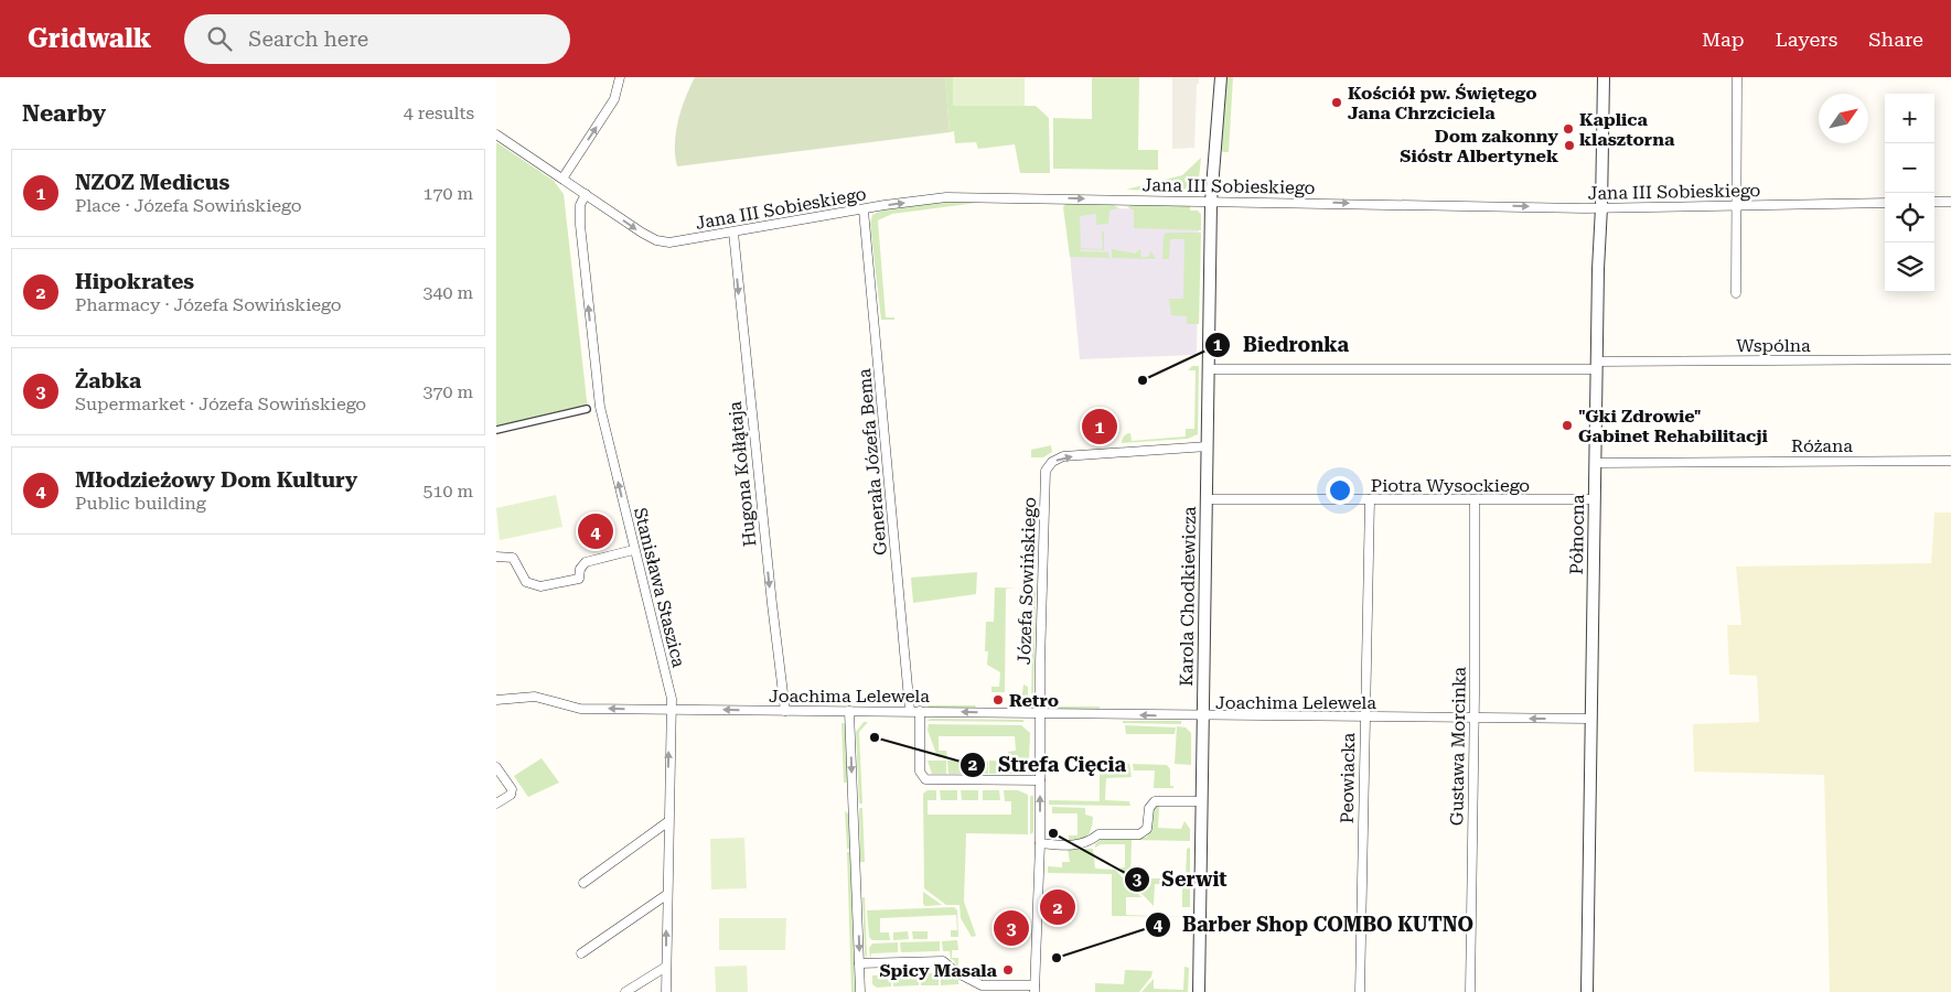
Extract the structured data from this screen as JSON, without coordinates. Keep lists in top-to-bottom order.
{
  "streets": {
    "street": [
      "Jana III Sobieskiego",
      "Wspólna",
      "Różana",
      "Generała Józefa Bema",
      "Hugona Kołłątaja",
      "Piotra Wysockiego",
      "Północna",
      "Józefa Sowińskiego",
      "Stanisława Staszica",
      "Karola Chodkiewicza",
      "Joachima Lelewela",
      "Gustawa Morcinka",
      "Peowiacka"
    ]
  },
  "crossings": [
    ["Jana III Sobieskiego", "Generała Józefa Bema"],
    ["Jana III Sobieskiego", "Hugona Kołłątaja"],
    ["Jana III Sobieskiego", "Północna"],
    ["Jana III Sobieskiego", "Stanisława Staszica"],
    ["Jana III Sobieskiego", "Karola Chodkiewicza"],
    ["Wspólna", "Północna"],
    ["Wspólna", "Karola Chodkiewicza"],
    ["Różana", "Północna"],
    ["Generała Józefa Bema", "Joachima Lelewela"],
    ["Hugona Kołłątaja", "Joachima Lelewela"],
    ["Piotra Wysockiego", "Północna"],
    ["Piotra Wysockiego", "Karola Chodkiewicza"],
    ["Piotra Wysockiego", "Gustawa Morcinka"],
    ["Piotra Wysockiego", "Peowiacka"],
    ["Północna", "Joachima Lelewela"],
    ["Józefa Sowińskiego", "Karola Chodkiewicza"],
    ["Józefa Sowińskiego", "Joachima Lelewela"],
    ["Stanisława Staszica", "Joachima Lelewela"],
    ["Karola Chodkiewicza", "Joachima Lelewela"],
    ["Joachima Lelewela", "Gustawa Morcinka"],
    ["Joachima Lelewela", "Peowiacka"]
  ],
  "one_way": [
    "Jana III Sobieskiego",
    "Hugona Kołłątaja",
    "Stanisława Staszica",
    "Joachima Lelewela"
  ],
  "places": [
    "Kościół pw. Świętego Jana Chrzciciela",
    "Kaplica klasztorna",
    "Dom zakonny Sióstr Albertynek",
    "Biedronka",
    "\"Gki Zdrowie\" Gabinet Rehabilitacji",
    "Retro",
    "Strefa Cięcia",
    "Serwit",
    "Barber Shop COMBO KUTNO",
    "Spicy Masala"
  ],
  "north": "top right",
  "page": {
    "header": "Gridwalk",
    "search": "Search here",
    "nav": ["Map", "Layers", "Share"],
    "heading": ["Nearby", "4 results"],
    "map_buttons": ["+", "−"],
    "list": [
      {
        "mark": "1",
        "name": "NZOZ Medicus",
        "note": "Place · Józefa Sowińskiego",
        "value": "170 m"
      },
      {
        "mark": "2",
        "name": "Hipokrates",
        "note": "Pharmacy · Józefa Sowińskiego",
        "value": "340 m"
      },
      {
        "mark": "3",
        "name": "Żabka",
        "note": "Supermarket · Józefa Sowińskiego",
        "value": "370 m"
      },
      {
        "mark": "4",
        "name": "Młodzieżowy Dom Kultury",
        "note": "Public building",
        "value": "510 m"
      }
    ],
    "pins": [
      "1",
      "4",
      "2",
      "3"
    ]
  }
}
